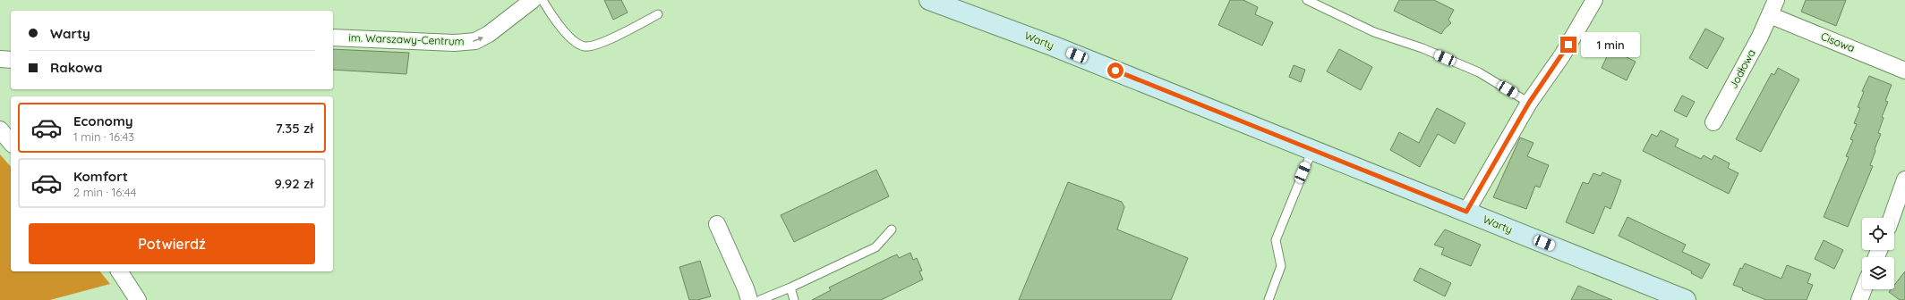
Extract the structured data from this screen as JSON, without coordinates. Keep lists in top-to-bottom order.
{
  "streets": {
    "main road": ["Warty"],
    "street": ["im. Warszawy-Centrum", "Cisowa", "Jodłowa"]
  },
  "crossings": [
    ["Cisowa", "Jodłowa"]
  ],
  "one_way": ["im. Warszawy-Centrum"],
  "page": {
    "banner": ["Warty", "Rakowa"],
    "bubble": "1 min",
    "list": [
      {
        "name": "Economy",
        "note": "1 min · 16:43",
        "value": "7.35 zł"
      },
      {
        "name": "Komfort",
        "note": "2 min · 16:44",
        "value": "9.92 zł"
      }
    ],
    "buttons": "Potwierdź"
  }
}
